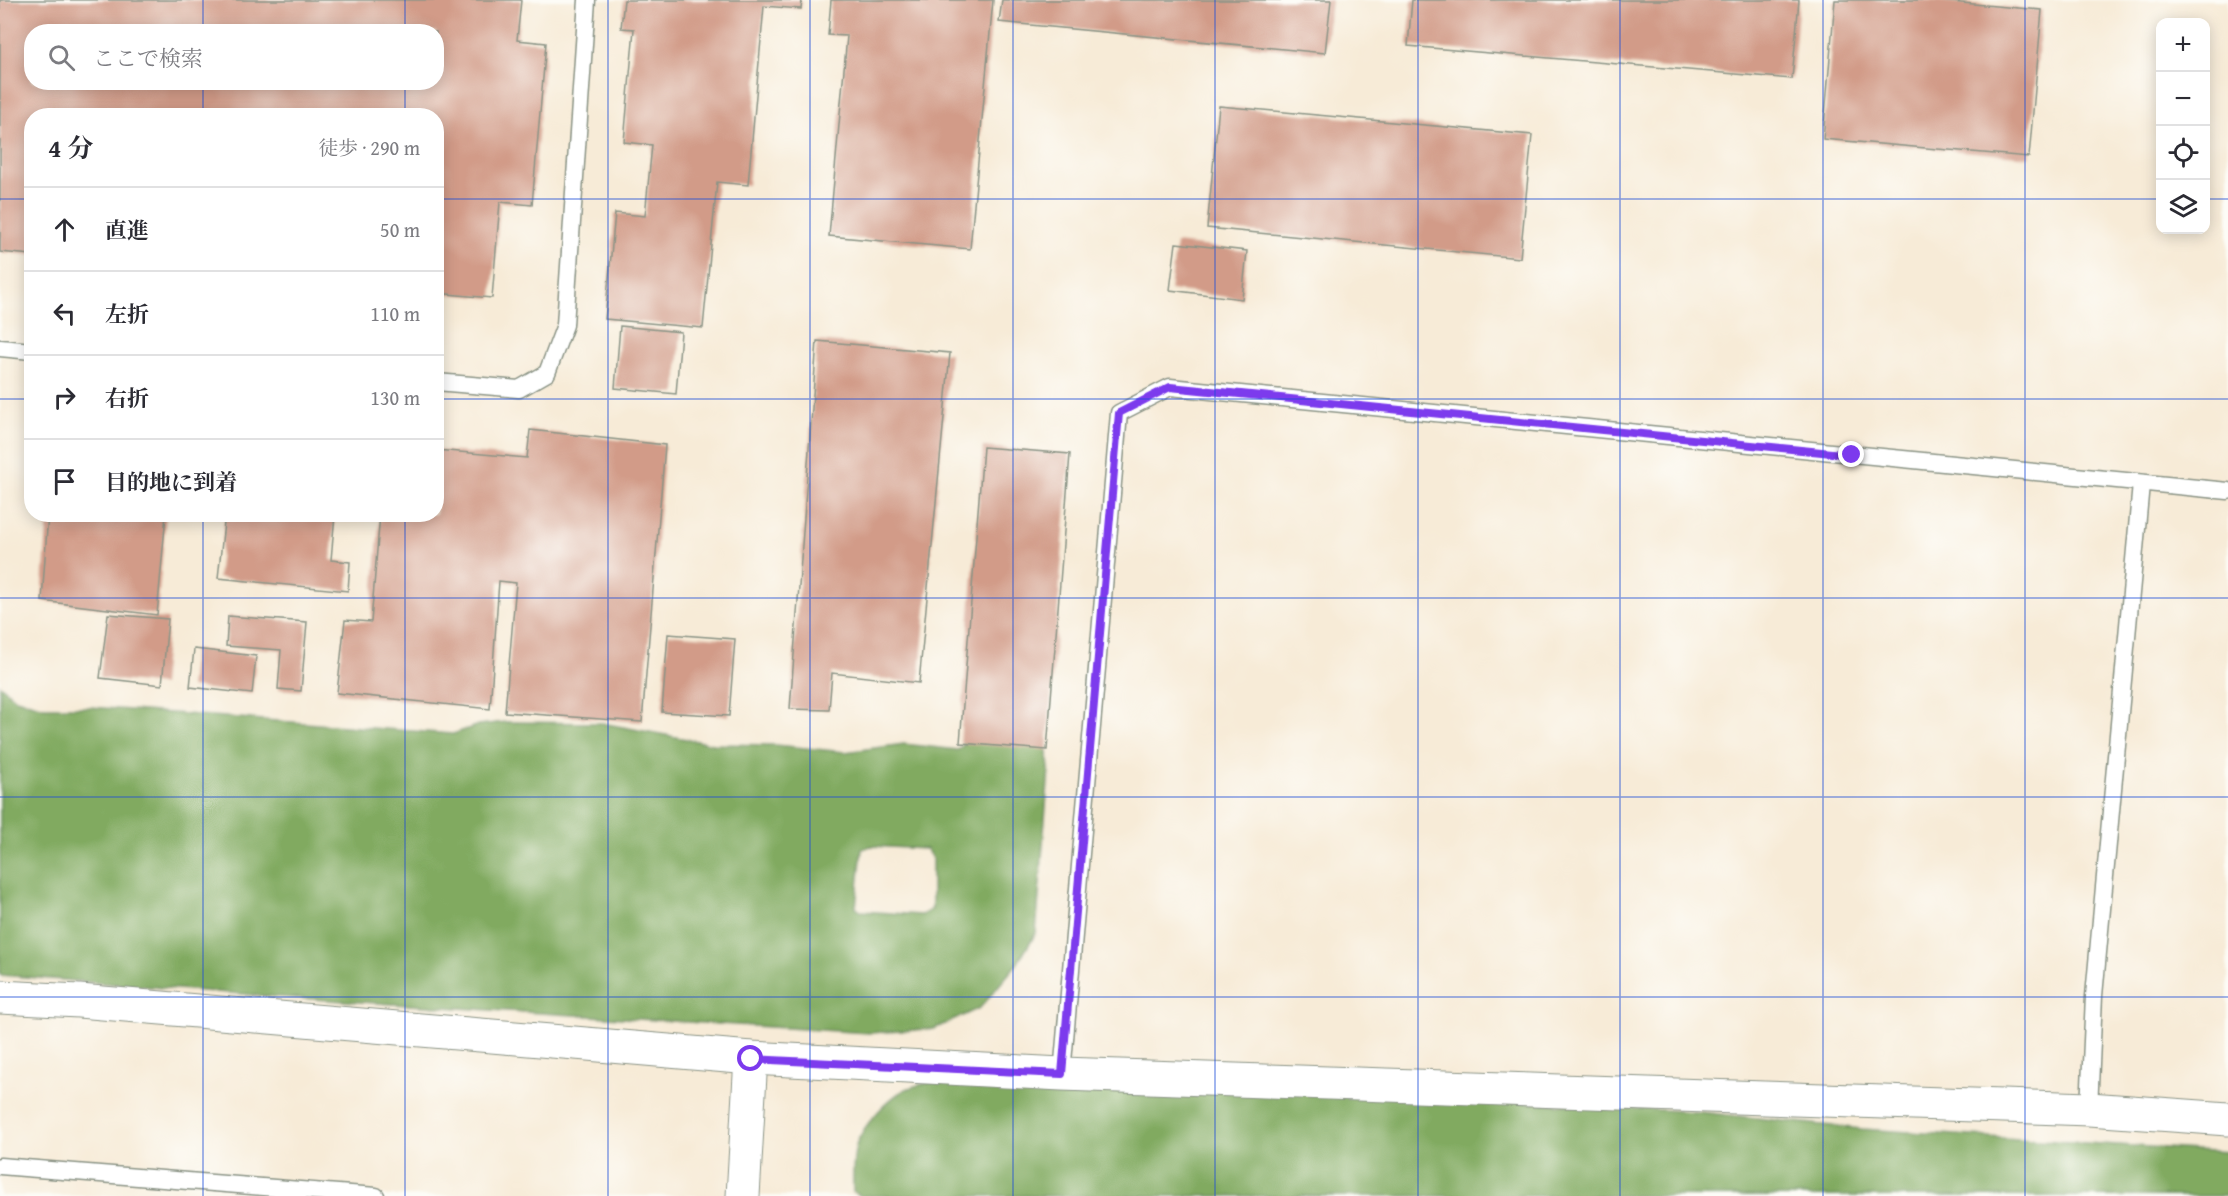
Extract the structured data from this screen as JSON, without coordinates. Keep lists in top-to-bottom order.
{
  "page": {
    "map_buttons": ["+", "−"],
    "search": "ここで検索",
    "heading": ["4 分", "徒歩 · 290 m"],
    "list": [
      ["直進", "50 m"],
      ["左折", "110 m"],
      ["右折", "130 m"],
      "目的地に到着"
    ]
  }
}
